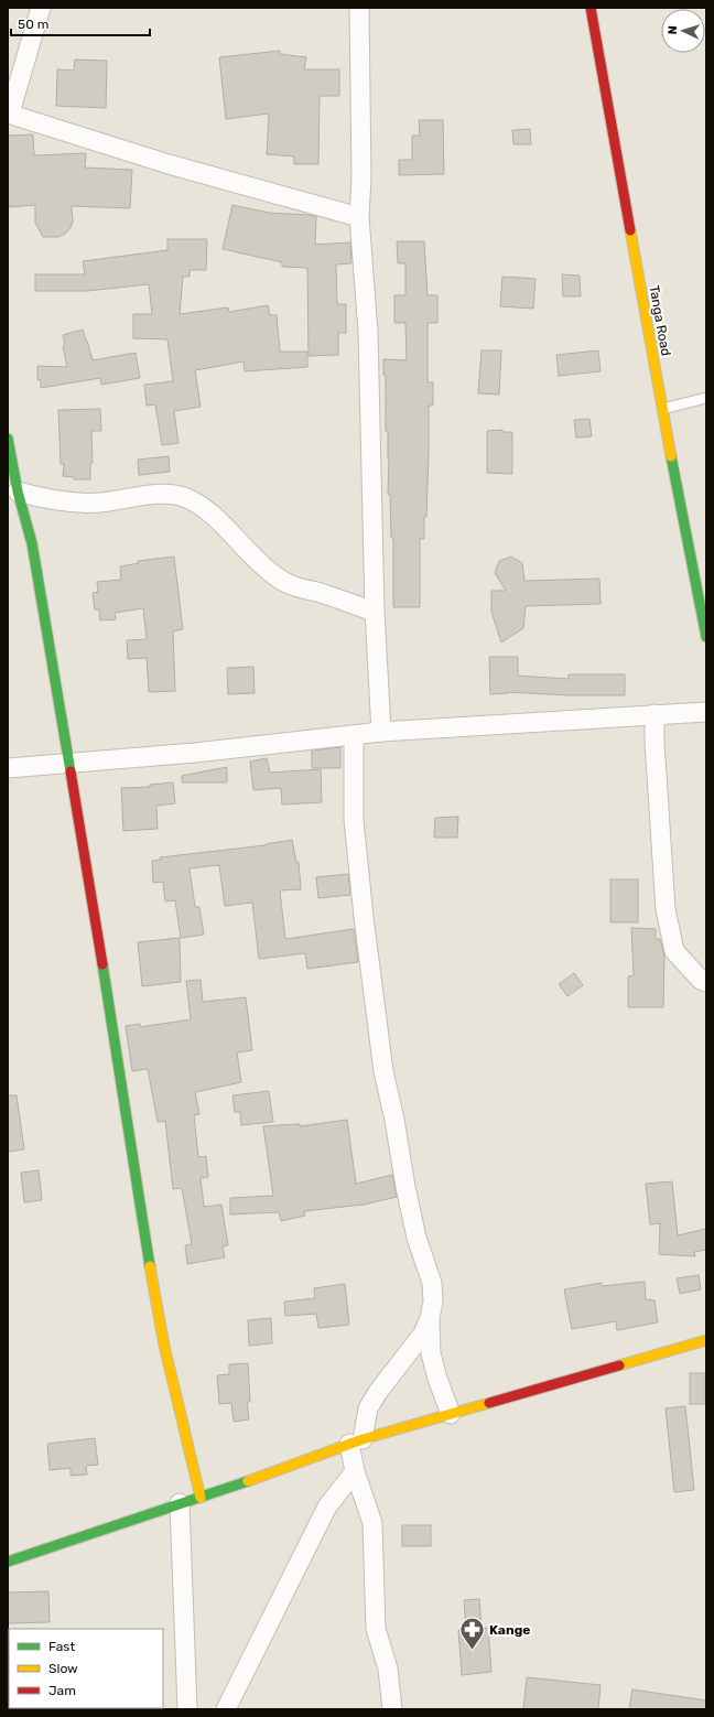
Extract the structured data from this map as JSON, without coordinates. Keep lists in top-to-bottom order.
{
  "streets": {
    "main road": ["Tanga Road"]
  },
  "places": {
    "pharmacy": ["Kange"]
  },
  "legend": ["Fast", "Slow", "Jam"],
  "scale_bar": "50 m",
  "north": "left"
}
